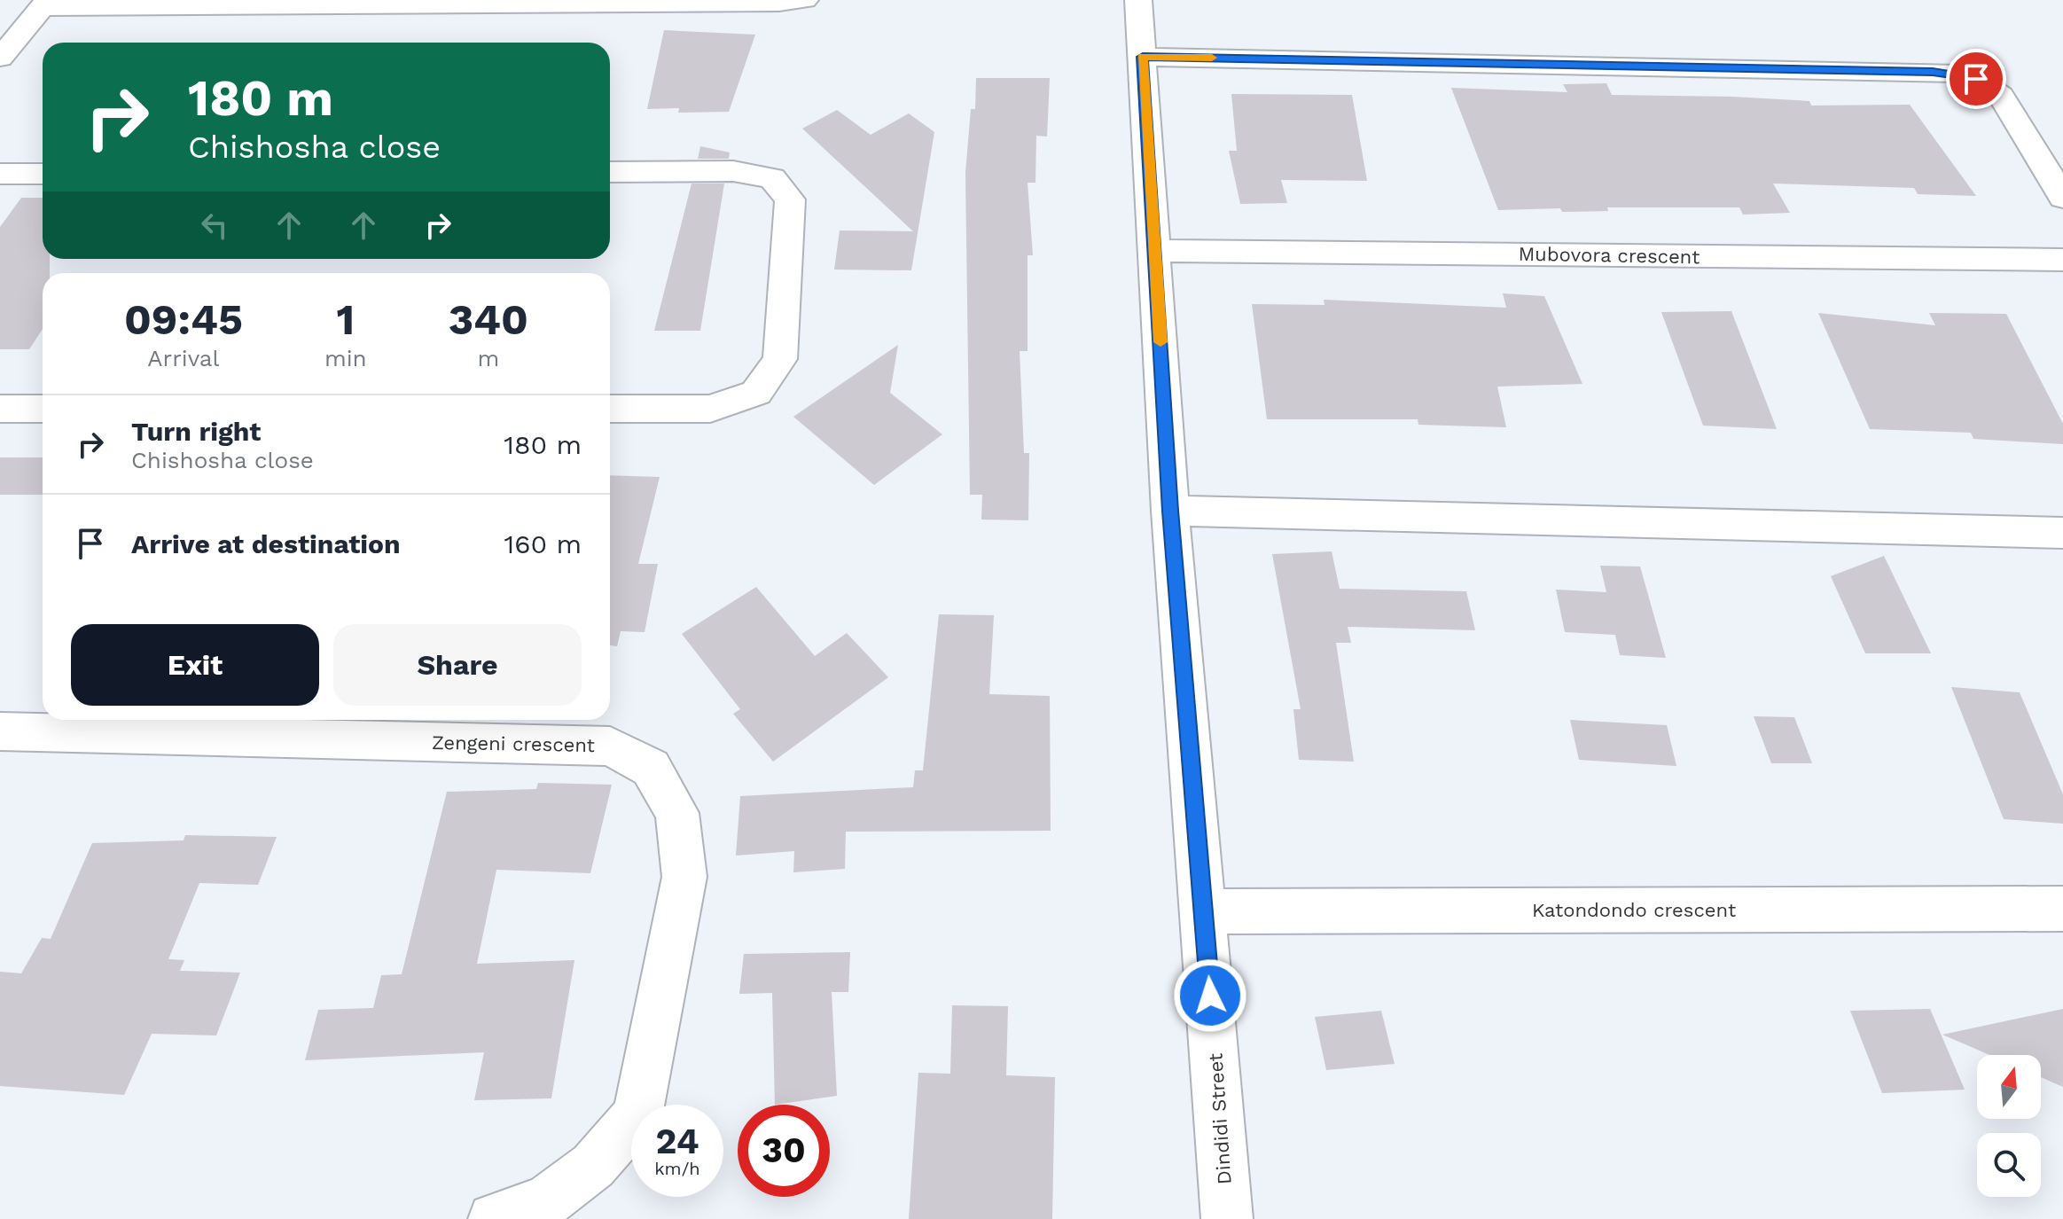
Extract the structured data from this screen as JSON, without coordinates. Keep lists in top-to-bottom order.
{
  "streets": {
    "street": [
      "Mubovora crescent",
      "Zengeni crescent",
      "Katondondo crescent",
      "Dindidi Street"
    ]
  },
  "crossings": [
    ["Mubovora crescent", "Dindidi Street"],
    ["Katondondo crescent", "Dindidi Street"]
  ],
  "north": "top",
  "page": {
    "turn": ["180 m", "Chishosha close"],
    "eta": [
      "09:45",
      "Arrival",
      "1",
      "min",
      "340",
      "m"
    ],
    "list": [
      {
        "name": "Turn right",
        "note": "Chishosha close",
        "value": "180 m"
      },
      {
        "name": "Arrive at destination",
        "value": "160 m"
      }
    ],
    "buttons": ["Exit", "Share"],
    "speed": "24 km/h",
    "limit": "30"
  }
}
